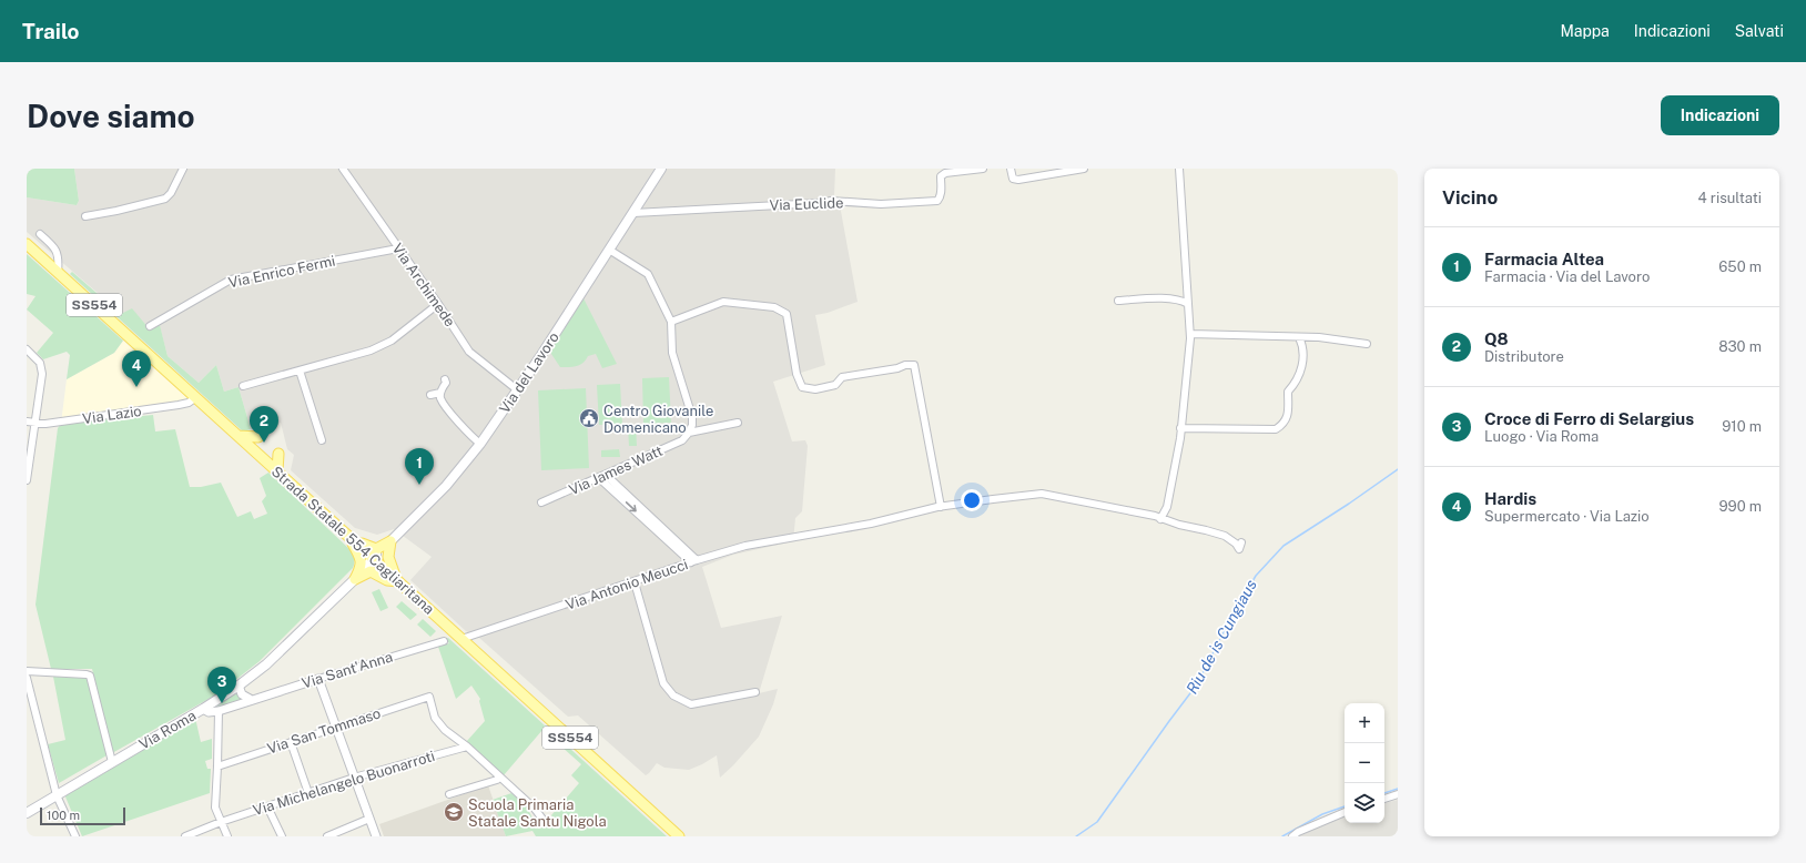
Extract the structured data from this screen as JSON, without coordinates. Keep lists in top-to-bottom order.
{
  "streets": {
    "main road": [
      "SS554",
      "Via del Lavoro",
      "Strada Statale 554 Cagliaritana",
      "Via Roma"
    ],
    "street": [
      "Via Euclide",
      "Via Enrico Fermi",
      "Via Archimede",
      "Via Lazio",
      "Via James Watt",
      "Via Antonio Meucci",
      "Via Sant'Anna",
      "Via San Tommaso",
      "Via Michelangelo Buonarroti"
    ]
  },
  "crossings": [
    ["Via Euclide", "Via del Lavoro"],
    ["Via Enrico Fermi", "Via Archimede"],
    ["Via Archimede", "Via del Lavoro"],
    ["Via del Lavoro", "Strada Statale 554 Cagliaritana"],
    ["Via del Lavoro", "Via Roma"],
    ["Via Lazio", "Strada Statale 554 Cagliaritana"],
    ["Strada Statale 554 Cagliaritana", "Via Antonio Meucci"],
    ["Strada Statale 554 Cagliaritana", "Via Roma"],
    ["Via Sant'Anna", "Via Roma"],
    ["Via San Tommaso", "Via Michelangelo Buonarroti"]
  ],
  "water": ["Riu de is Cungiaus"],
  "places": {
    "public building": ["Centro Giovanile Domenicano"],
    "school or university": ["Scuola Primaria Statale Santu Nigola"]
  },
  "scale_bar": "100 m",
  "page": {
    "header": "Trailo",
    "nav": ["Mappa", "Indicazioni", "Salvati"],
    "buttons": "Indicazioni",
    "title": "Dove siamo",
    "heading": ["Vicino", "4 risultati"],
    "list": [
      {
        "mark": "1",
        "name": "Farmacia Altea",
        "note": "Farmacia · Via del Lavoro",
        "value": "650 m"
      },
      {
        "mark": "2",
        "name": "Q8",
        "note": "Distributore",
        "value": "830 m"
      },
      {
        "mark": "3",
        "name": "Croce di Ferro di Selargius",
        "note": "Luogo · Via Roma",
        "value": "910 m"
      },
      {
        "mark": "4",
        "name": "Hardis",
        "note": "Supermercato · Via Lazio",
        "value": "990 m"
      }
    ],
    "pins": [
      "4",
      "2",
      "1",
      "3"
    ],
    "map_buttons": ["+", "−"],
    "scale": "100 m"
  }
}
